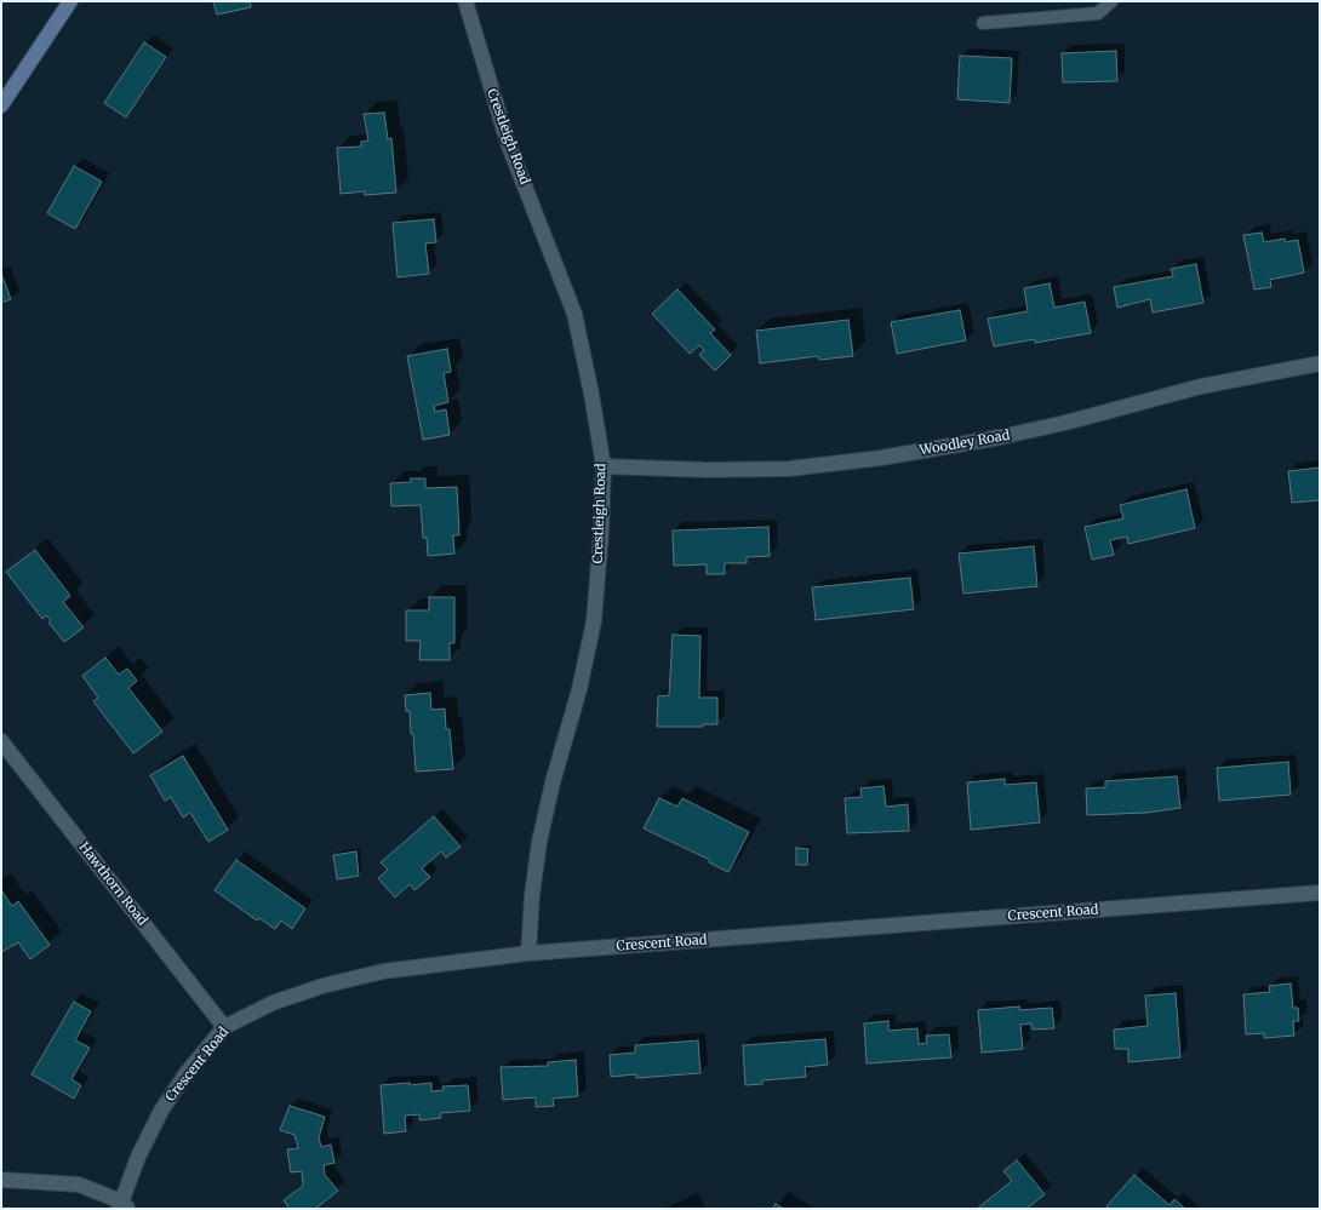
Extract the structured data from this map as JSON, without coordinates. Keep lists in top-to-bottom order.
{
  "streets": {
    "street": [
      "Crestleigh Road",
      "Woodley Road",
      "Hawthorn Road",
      "Crescent Road"
    ]
  },
  "crossings": [
    ["Crestleigh Road", "Woodley Road"],
    ["Crestleigh Road", "Crescent Road"],
    ["Hawthorn Road", "Crescent Road"]
  ]
}
